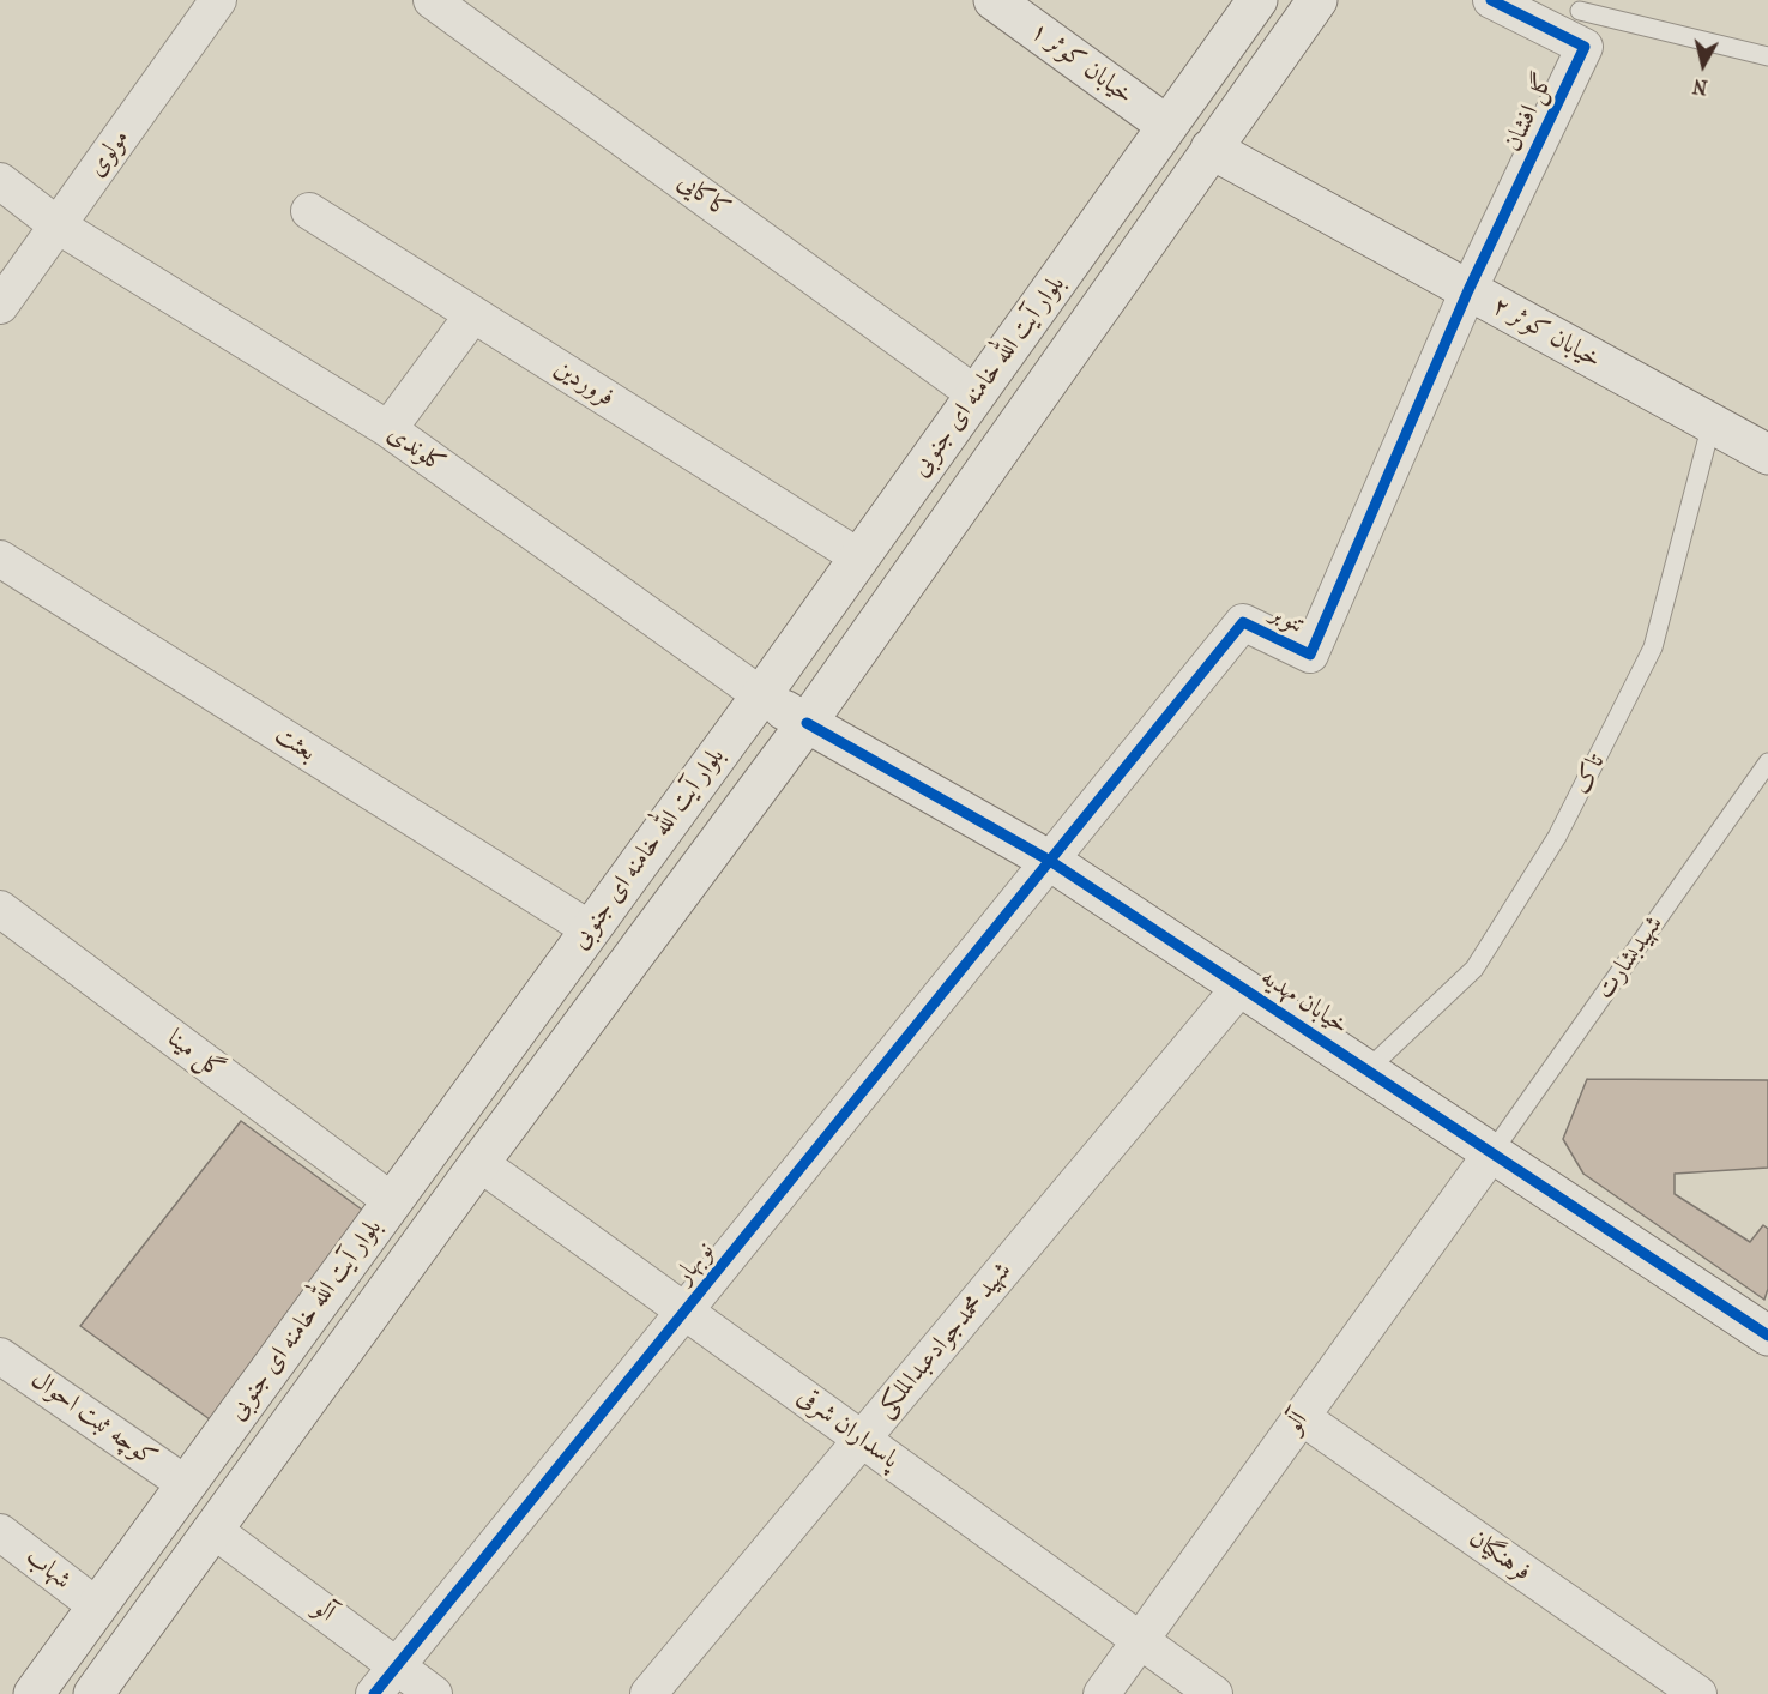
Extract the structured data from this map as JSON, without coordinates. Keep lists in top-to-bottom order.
{
  "streets": {
    "main road": [
      "خیابان کوثر ۱",
      "خیابان کوثر ۲",
      "بلوار آیت الله خامنه ای جنوبی",
      "خیابان مهدیه"
    ],
    "street": [
      "گل افشان",
      "مولوی",
      "کاکایی",
      "فروردین",
      "کلوندی",
      "تنوبر",
      "بعثت",
      "گل مینا",
      "نوبهار",
      "شهید محمدجوادعبدالملکی",
      "کوچه ثبت احوال",
      "آلو",
      "پاسداران شرقی",
      "فرهنگیان",
      "شهاب"
    ],
    "lane": ["تاک", "شهیدبشارت"]
  },
  "crossings": [
    ["خیابان کوثر ۱", "بلوار آیت الله خامنه ای جنوبی"],
    ["گل افشان", "خیابان کوثر ۲"],
    ["گل افشان", "تنوبر"],
    ["مولوی", "کلوندی"],
    ["کاکایی", "بلوار آیت الله خامنه ای جنوبی"],
    ["خیابان کوثر ۲", "بلوار آیت الله خامنه ای جنوبی"],
    ["خیابان کوثر ۲", "تنوبر"],
    ["خیابان کوثر ۲", "تاک"],
    ["بلوار آیت الله خامنه ای جنوبی", "فروردین"],
    ["بلوار آیت الله خامنه ای جنوبی", "کلوندی"],
    ["بلوار آیت الله خامنه ای جنوبی", "بعثت"],
    ["بلوار آیت الله خامنه ای جنوبی", "خیابان مهدیه"],
    ["بلوار آیت الله خامنه ای جنوبی", "گل مینا"],
    ["بلوار آیت الله خامنه ای جنوبی", "کوچه ثبت احوال"],
    ["بلوار آیت الله خامنه ای جنوبی", "آلو"],
    ["بلوار آیت الله خامنه ای جنوبی", "پاسداران شرقی"],
    ["بلوار آیت الله خامنه ای جنوبی", "شهاب"],
    ["کلوندی", "خیابان مهدیه"],
    ["تنوبر", "خیابان مهدیه"],
    ["تنوبر", "نوبهار"],
    ["تاک", "خیابان مهدیه"],
    ["شهیدبشارت", "خیابان مهدیه"],
    ["شهیدبشارت", "آلو"],
    ["خیابان مهدیه", "نوبهار"],
    ["خیابان مهدیه", "شهید محمدجوادعبدالملکی"],
    ["خیابان مهدیه", "آلو"],
    ["نوبهار", "آلو"],
    ["نوبهار", "پاسداران شرقی"],
    ["شهید محمدجوادعبدالملکی", "پاسداران شرقی"],
    ["آلو", "پاسداران شرقی"],
    ["آلو", "فرهنگیان"]
  ],
  "north": "bottom"
}
